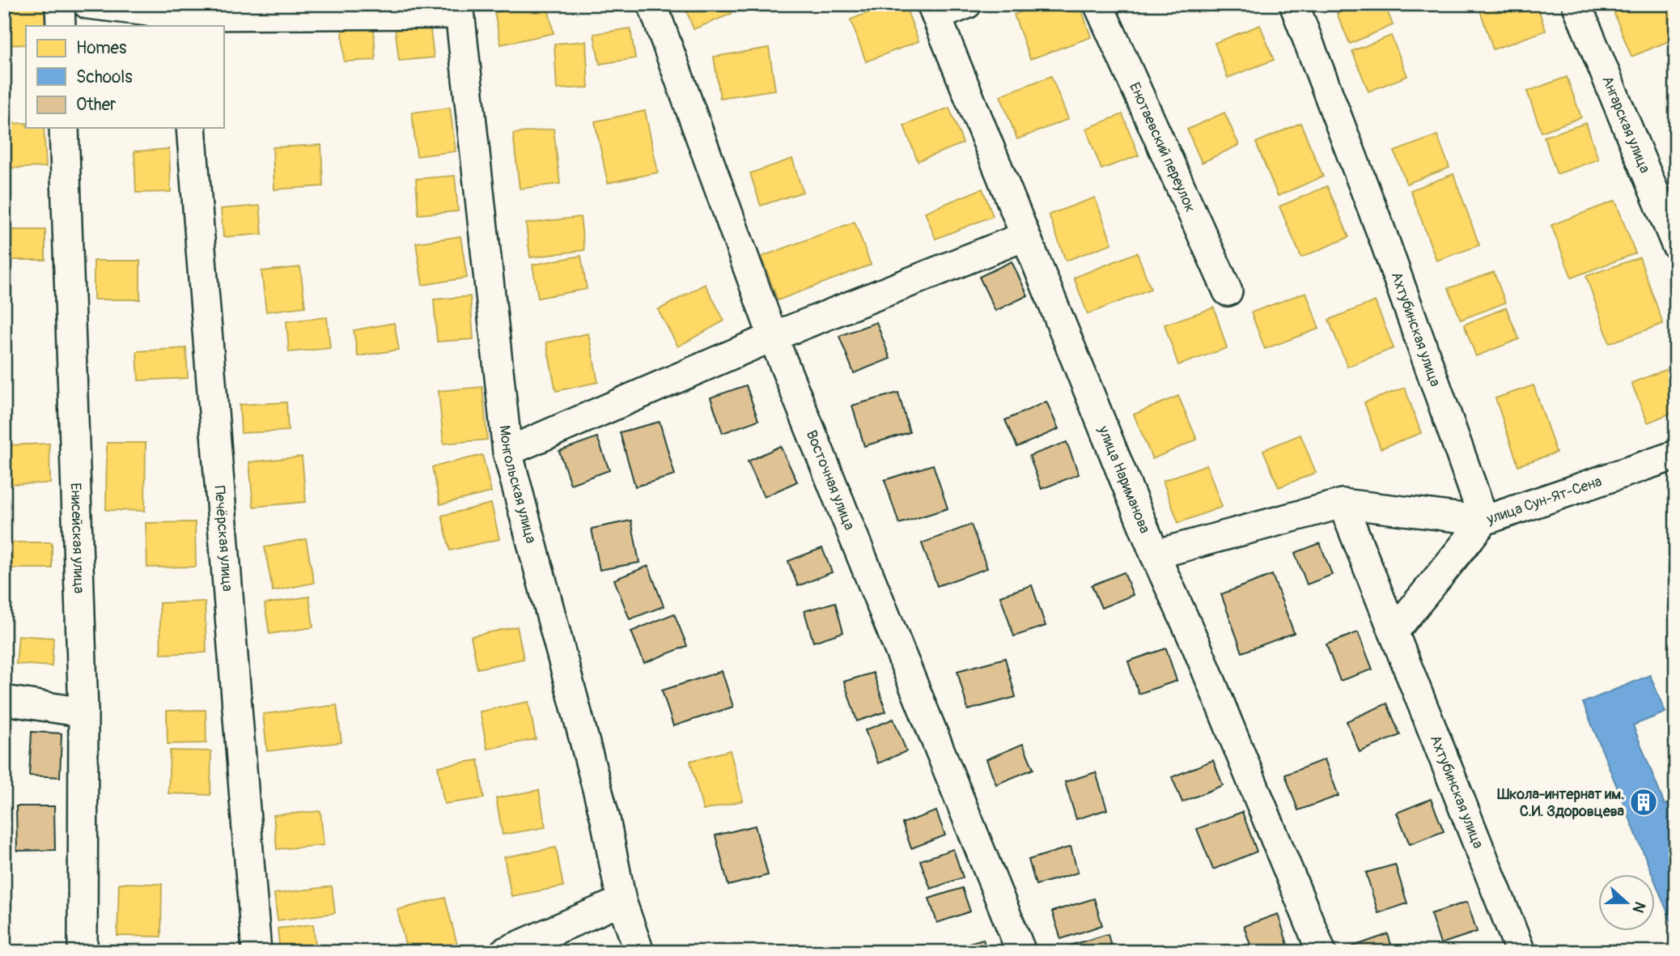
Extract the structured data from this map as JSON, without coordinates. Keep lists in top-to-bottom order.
{
  "streets": {
    "street": [
      "Ангарская улица",
      "Енотаевский переулок",
      "Ахтубинская улица",
      "улица Нариманова",
      "Восточная улица",
      "Монгольская улица",
      "улица Сун-Ят-Сена",
      "Енисейская улица",
      "Печёрская улица"
    ]
  },
  "crossings": [
    ["Ахтубинская улица", "улица Сун-Ят-Сена"]
  ],
  "places": {
    "building": ["Школа-интернат им. С.И. Здоровцева"]
  },
  "legend": ["Homes", "Schools", "Other"],
  "north": "right"
}
